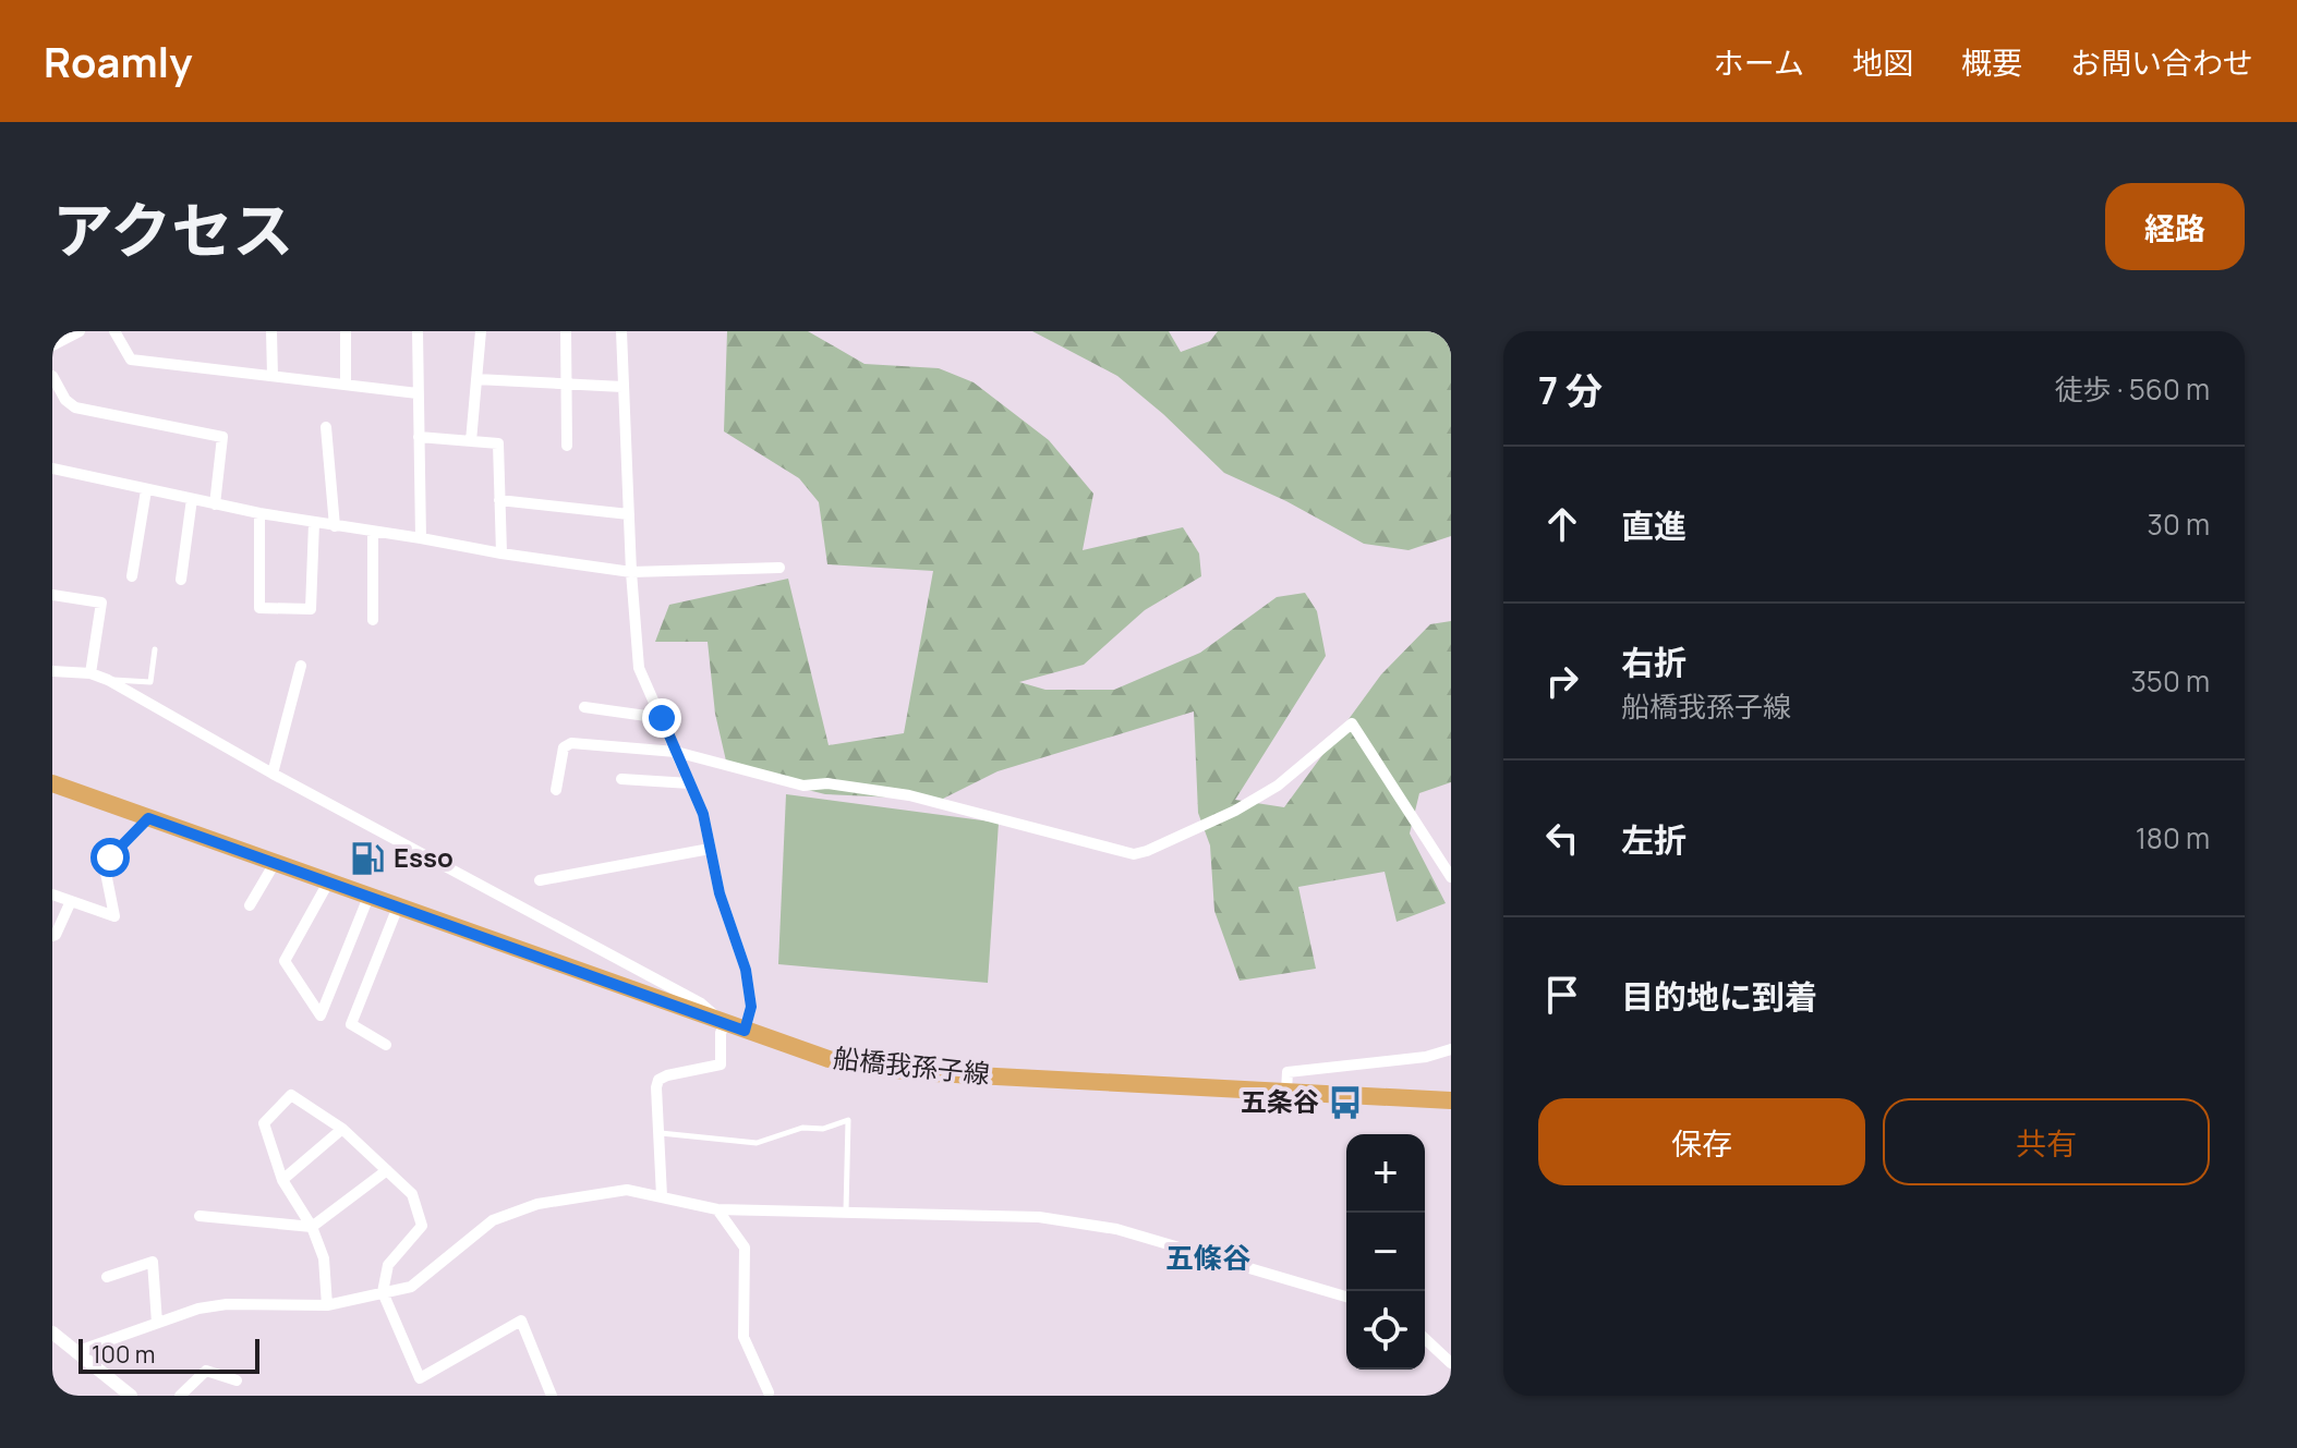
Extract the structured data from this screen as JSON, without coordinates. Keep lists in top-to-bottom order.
{
  "streets": {
    "main road": ["船橋我孫子線"]
  },
  "districts": ["五條谷"],
  "places": {
    "fuel station": ["Esso"],
    "bus stop": ["五条谷"]
  },
  "scale_bar": "100 m",
  "page": {
    "header": "Roamly",
    "nav": [
      "ホーム",
      "地図",
      "概要",
      "お問い合わせ"
    ],
    "title": "アクセス",
    "buttons": [
      "経路",
      ["保存", "共有"]
    ],
    "heading": ["7 分", "徒歩 · 560 m"],
    "list": [
      ["直進", "30 m"],
      ["右折", "船橋我孫子線", "350 m"],
      ["左折", "180 m"],
      "目的地に到着"
    ],
    "map_buttons": ["+", "−"],
    "scale": "100 m"
  }
}
